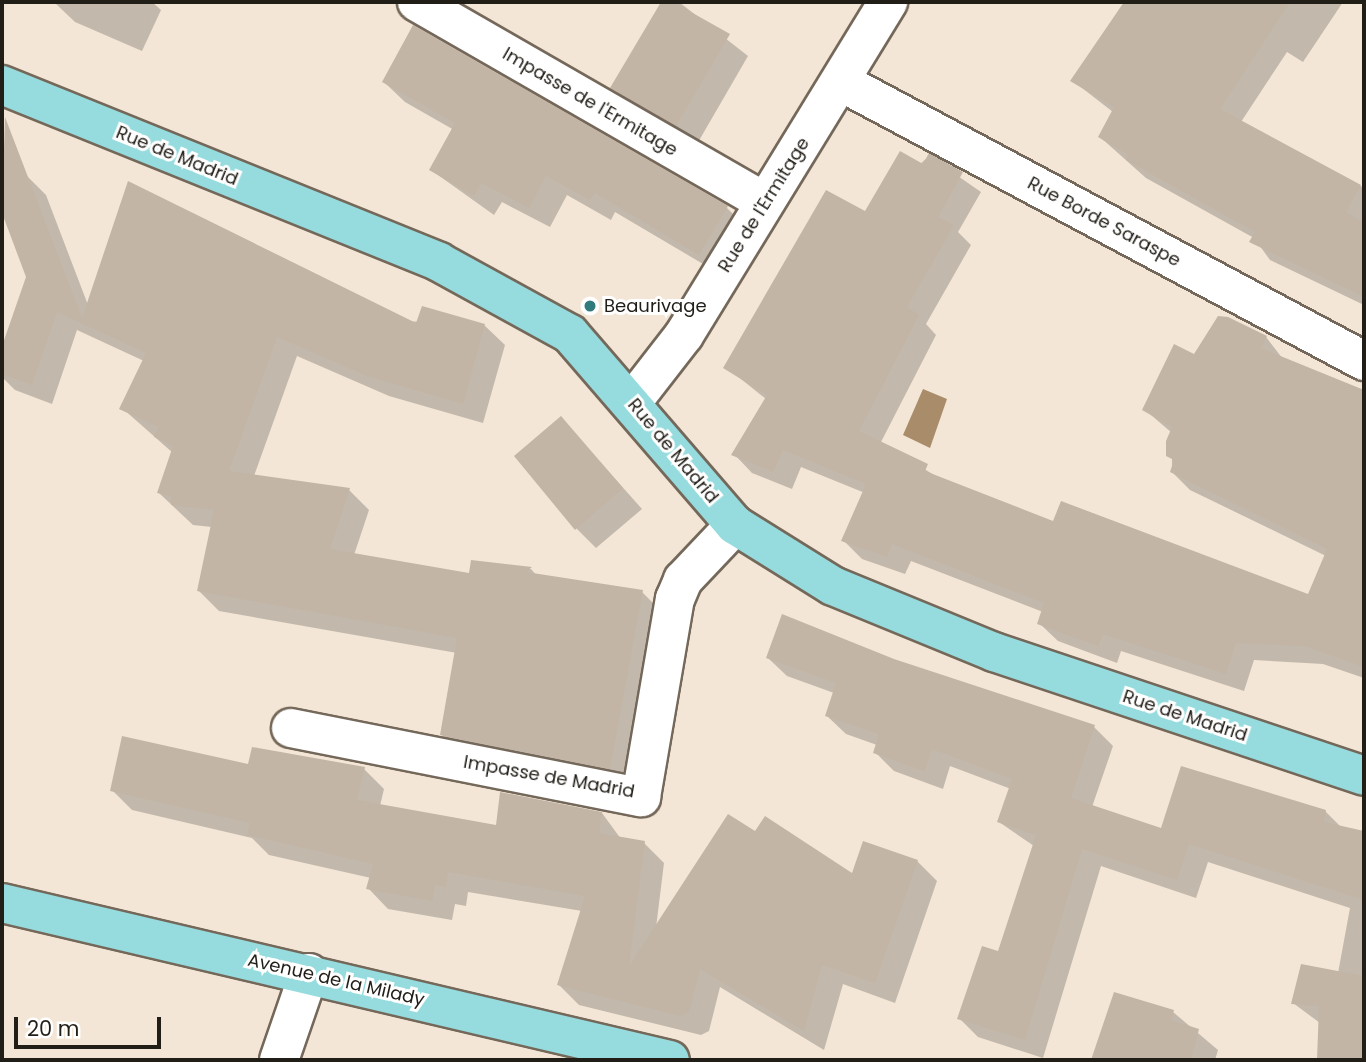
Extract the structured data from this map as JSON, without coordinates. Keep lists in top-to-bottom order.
{
  "streets": {
    "main road": ["Rue de Madrid", "Avenue de la Milady"],
    "street": [
      "Impasse de l'Ermitage",
      "Rue de l'Ermitage",
      "Rue Borde Saraspe",
      "Impasse de Madrid"
    ]
  },
  "crossings": [
    ["Impasse de l'Ermitage", "Rue de l'Ermitage"],
    ["Rue de Madrid", "Rue de l'Ermitage"],
    ["Rue de Madrid", "Impasse de Madrid"],
    ["Rue de l'Ermitage", "Rue Borde Saraspe"]
  ],
  "places": ["Beaurivage"],
  "scale_bar": "20 m"
}
